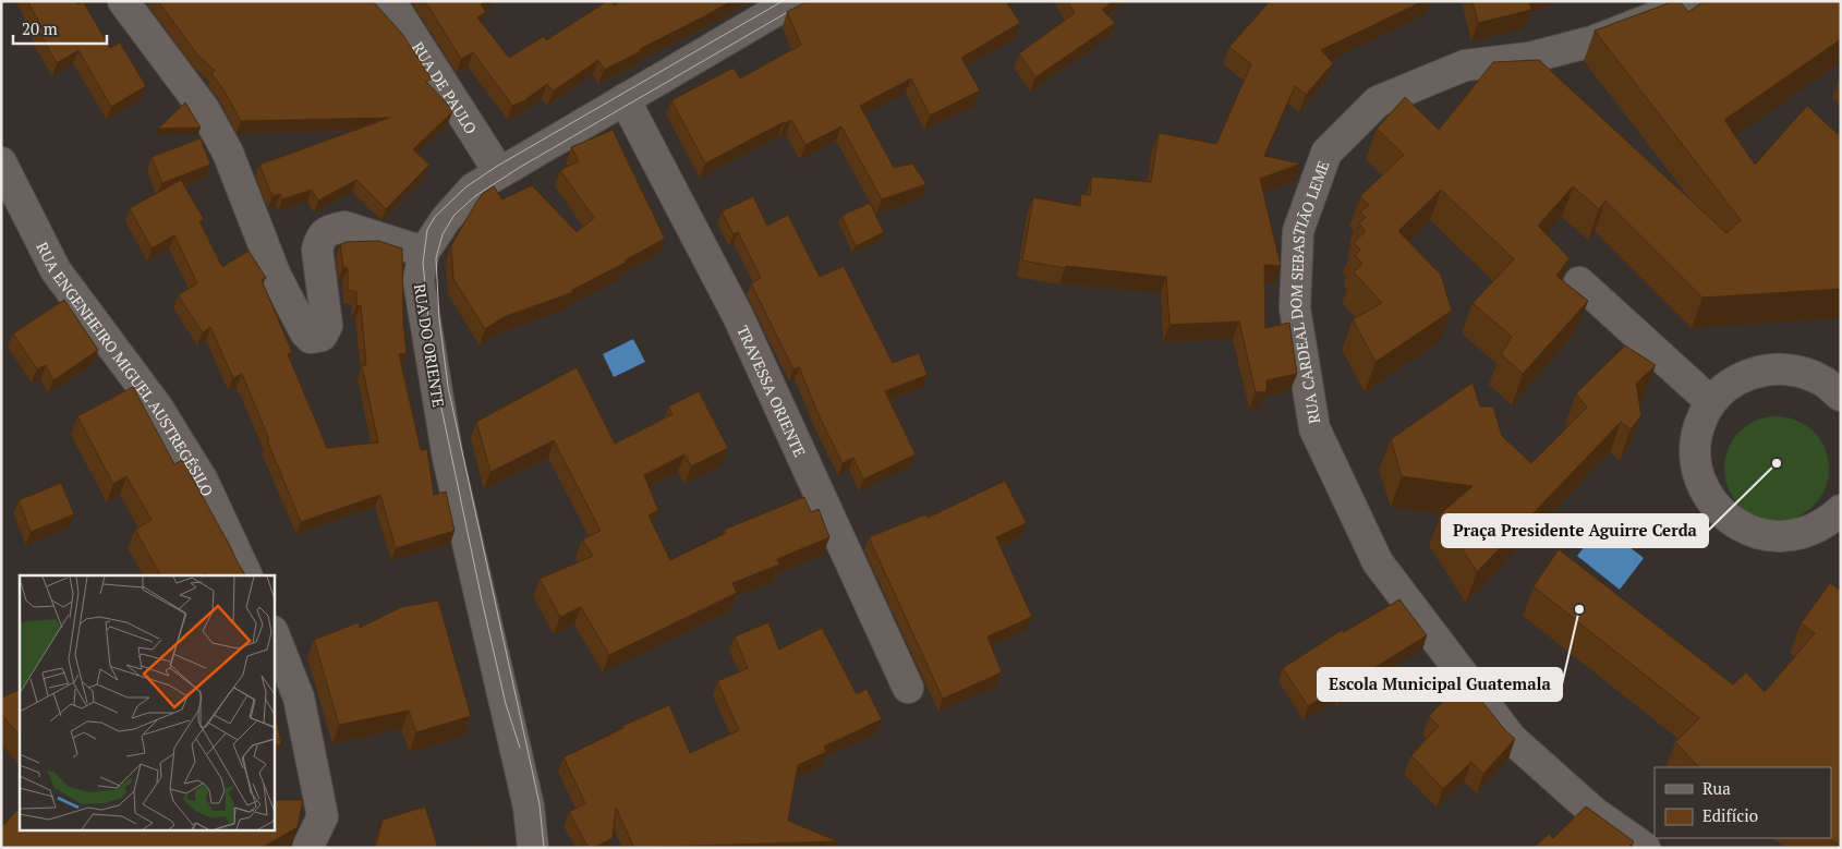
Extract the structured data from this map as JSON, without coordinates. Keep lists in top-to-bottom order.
{
  "streets": {
    "street": [
      "RUA DE PAULO",
      "RUA CARDEAL DOM SEBASTIÃO LEME",
      "RUA DO ORIENTE",
      "RUA ENGENHEIRO MIGUEL AUSTREGÉSILO",
      "TRAVESSA ORIENTE"
    ]
  },
  "crossings": [
    ["RUA DE PAULO", "RUA DO ORIENTE"],
    ["RUA DO ORIENTE", "TRAVESSA ORIENTE"]
  ],
  "places": ["Praça Presidente Aguirre Cerda", "Escola Municipal Guatemala"],
  "legend": ["Rua", "Edifício"],
  "scale_bar": "20 m"
}
